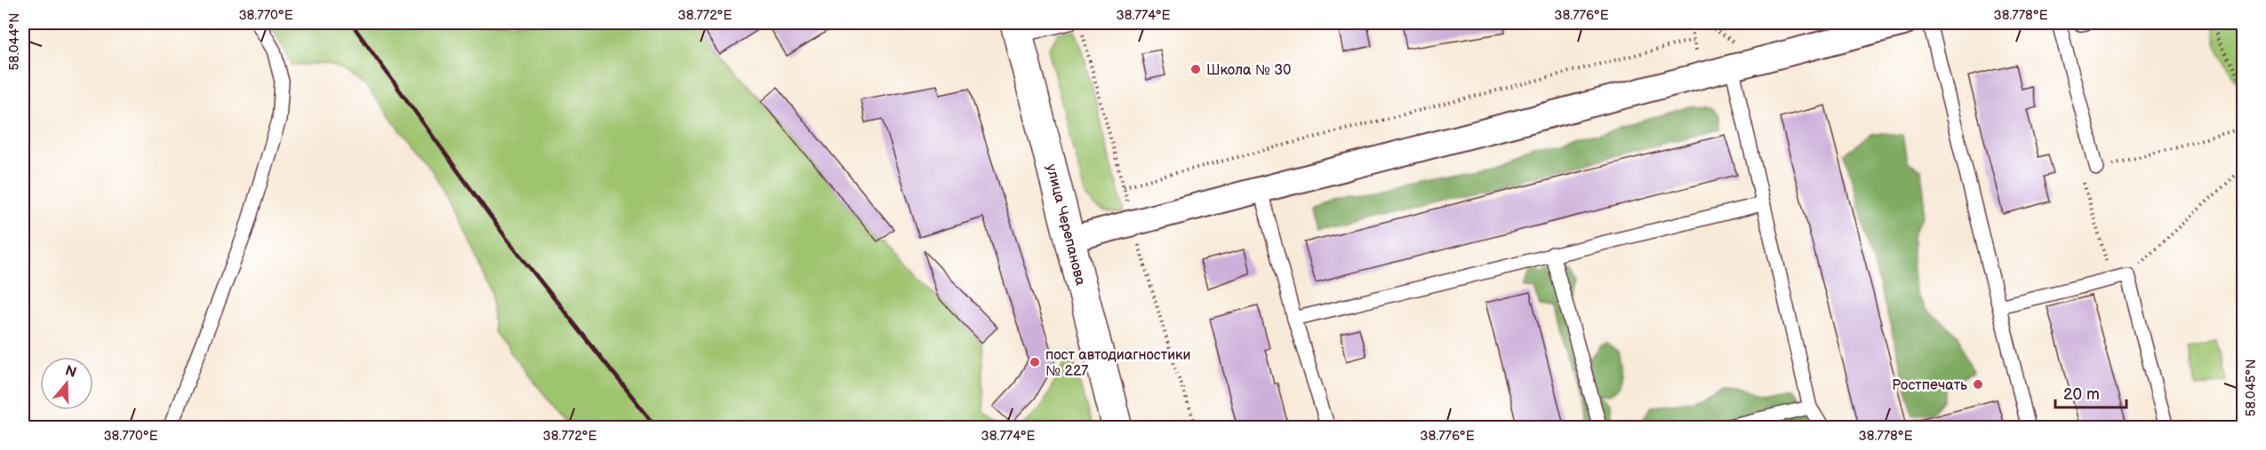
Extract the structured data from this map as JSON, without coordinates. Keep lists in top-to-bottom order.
{
  "streets": {
    "main road": ["улица Черепанова"]
  },
  "places": ["Школа № 30", "пост автодиагностики № 227", "Ростпечать"],
  "scale_bar": "20 m",
  "north": "top",
  "coordinates": [
    "38.770°E",
    "38.772°E",
    "38.774°E",
    "38.776°E",
    "38.778°E",
    "58.044°N",
    "58.045°N"
  ]
}
